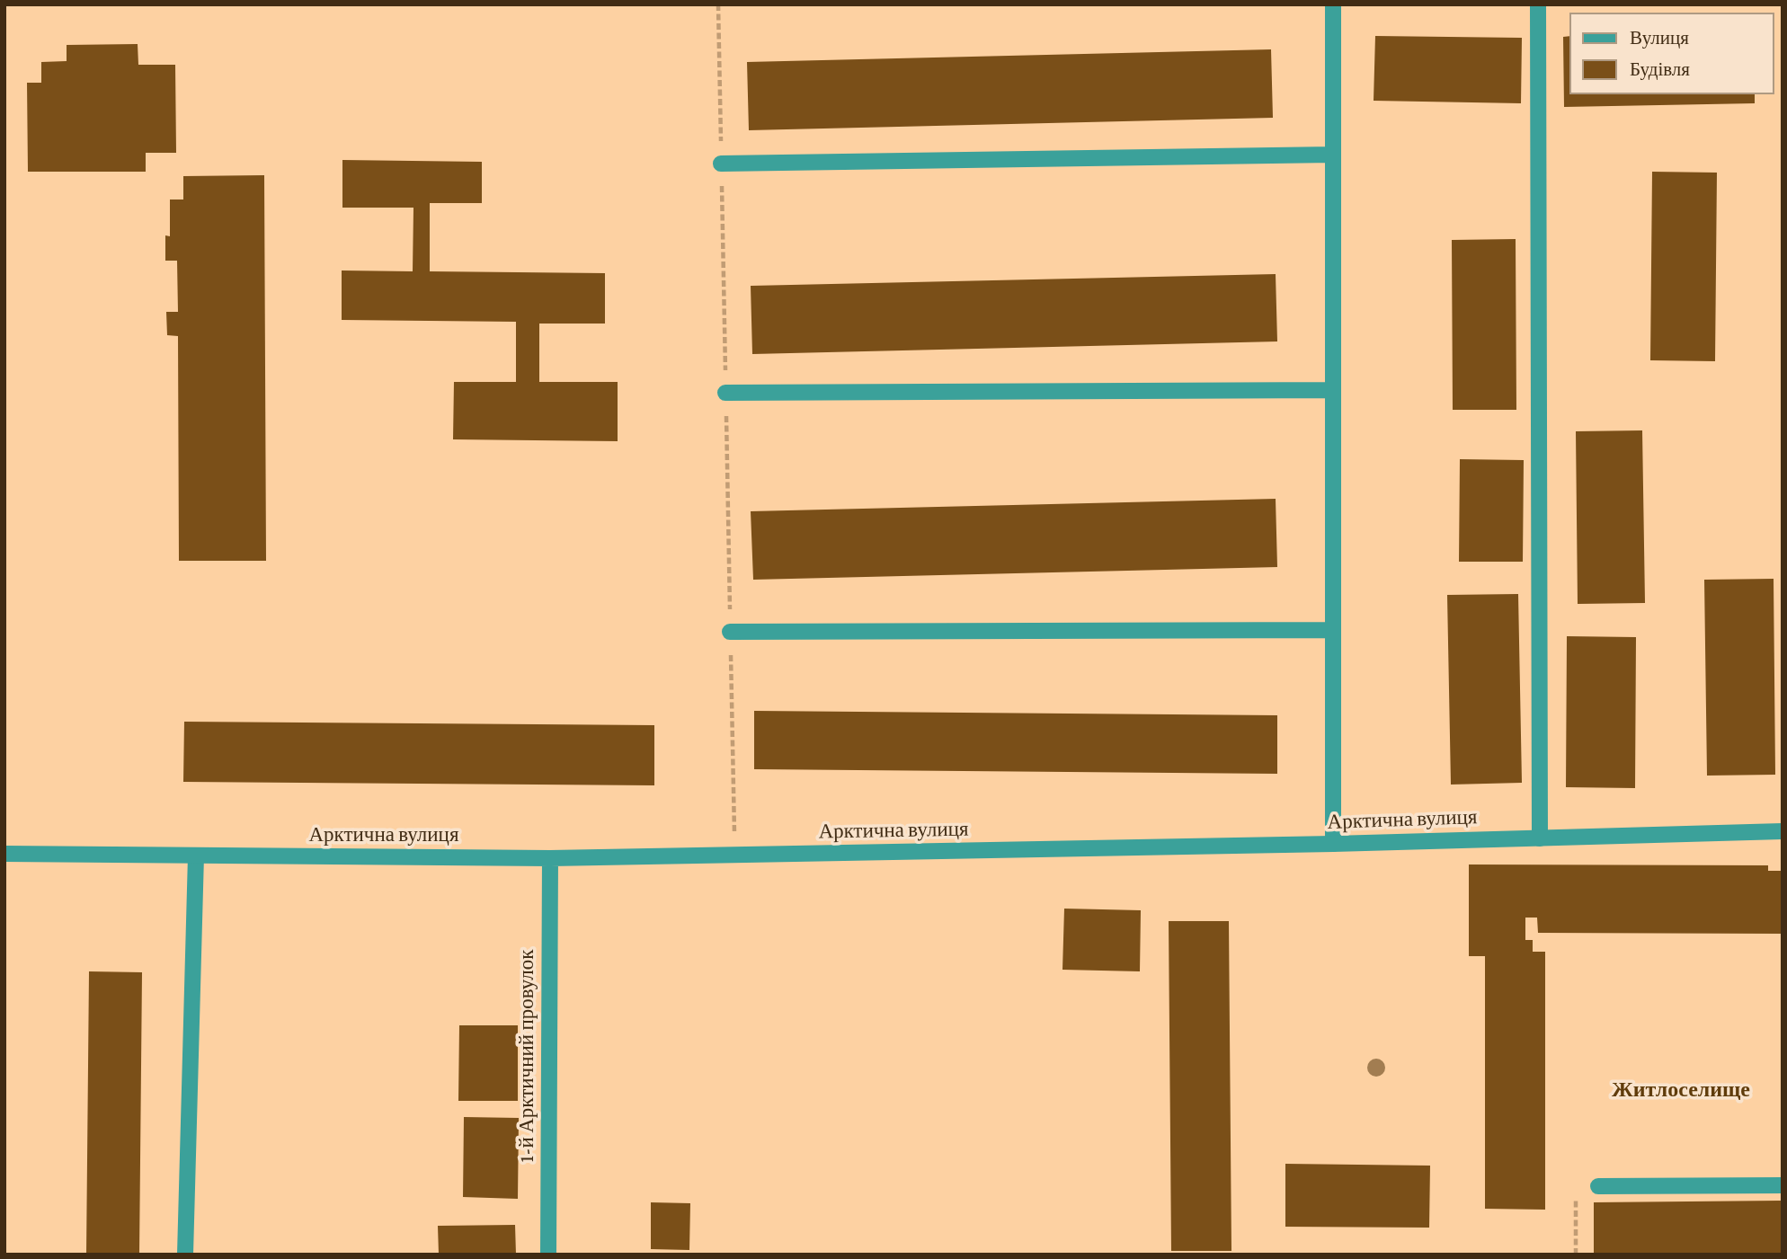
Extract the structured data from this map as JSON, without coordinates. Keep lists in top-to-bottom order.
{
  "streets": {
    "street": ["Арктична вулиця", "1-й Арктичний провулок"]
  },
  "crossings": [
    ["Арктична вулиця", "1-й Арктичний провулок"]
  ],
  "districts": ["Житлоселище"],
  "legend": ["Вулиця", "Будівля"]
}
